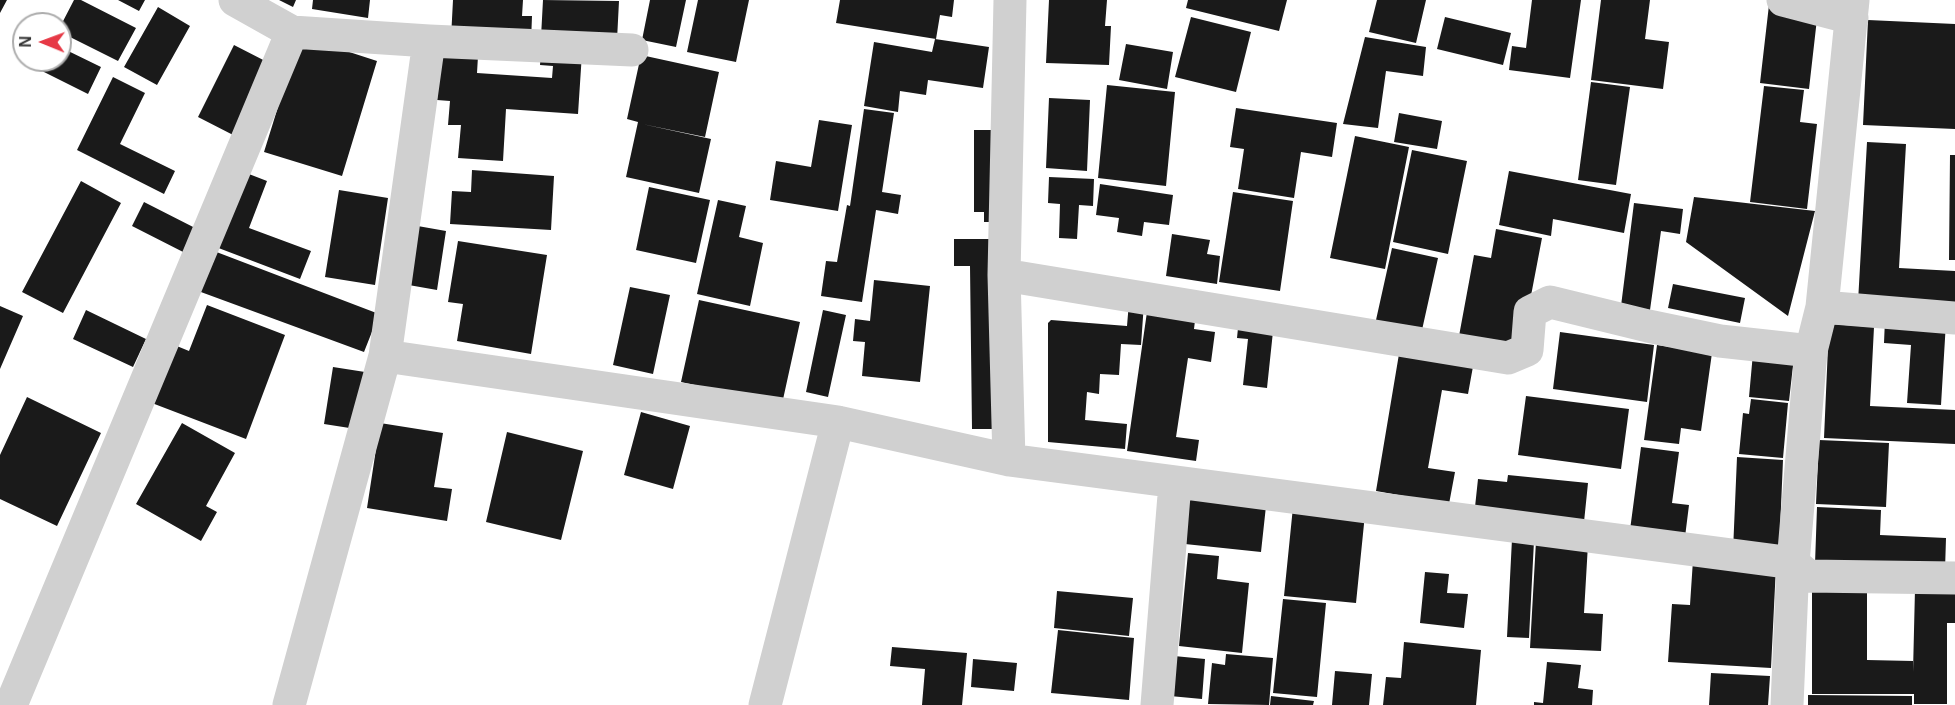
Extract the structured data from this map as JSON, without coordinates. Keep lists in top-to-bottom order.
{
  "north": "left"
}
